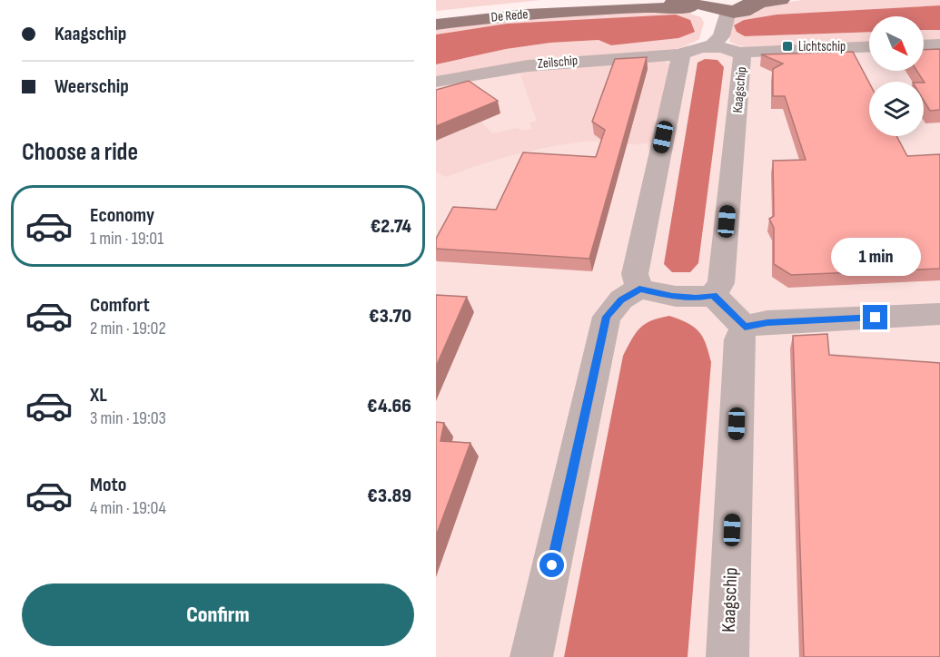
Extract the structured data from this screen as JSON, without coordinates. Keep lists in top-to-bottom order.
{
  "streets": {
    "main road": ["De Rede"],
    "street": ["Zeilschip", "Kaagschip"]
  },
  "places": {
    "transit": ["Lichtschip"]
  },
  "north": "bottom right",
  "page": {
    "banner": ["Kaagschip", "Weerschip"],
    "heading": "Choose a ride",
    "list": [
      {
        "name": "Economy",
        "note": "1 min · 19:01",
        "value": "€2.74"
      },
      {
        "name": "Comfort",
        "note": "2 min · 19:02",
        "value": "€3.70"
      },
      {
        "name": "XL",
        "note": "3 min · 19:03",
        "value": "€4.66"
      },
      {
        "name": "Moto",
        "note": "4 min · 19:04",
        "value": "€3.89"
      }
    ],
    "bubble": "1 min",
    "buttons": "Confirm"
  }
}
